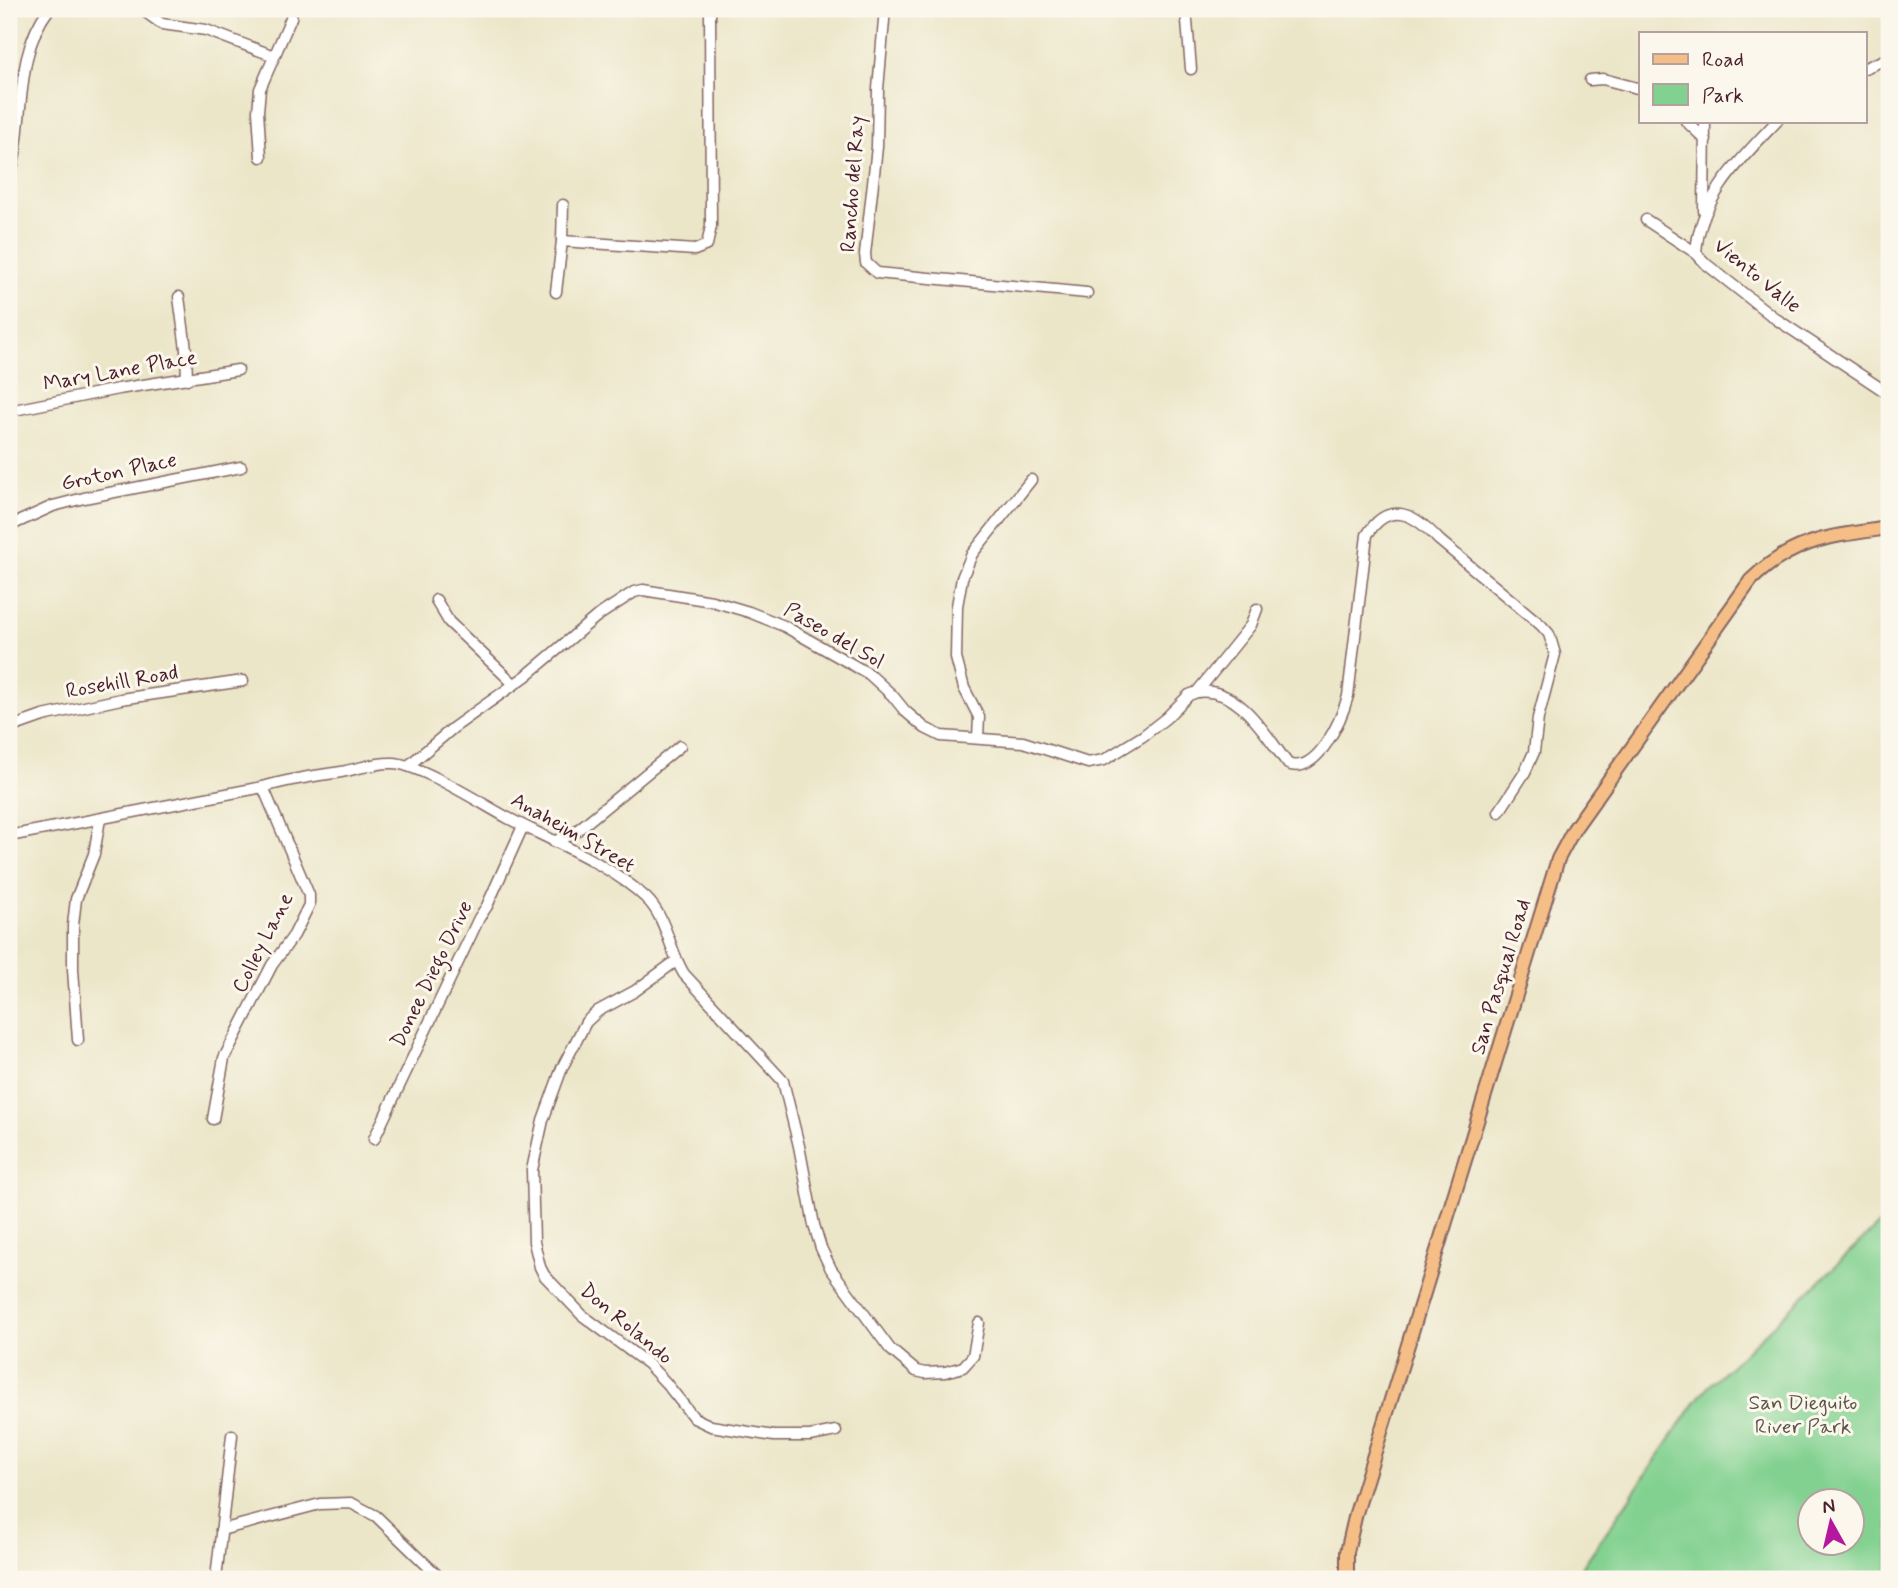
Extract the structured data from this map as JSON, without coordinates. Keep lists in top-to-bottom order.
{
  "streets": {
    "main road": ["San Pasqual Road"],
    "street": [
      "Rancho del Ray",
      "Viento Valle",
      "Mary Lane Place",
      "Groton Place",
      "Paseo del Sol",
      "Rosehill Road",
      "Anaheim Street",
      "Colley Lane",
      "Donee Diego Drive",
      "Don Rolando"
    ]
  },
  "crossings": [
    ["Paseo del Sol", "Anaheim Street"],
    ["Anaheim Street", "Colley Lane"],
    ["Anaheim Street", "Donee Diego Drive"],
    ["Anaheim Street", "Don Rolando"]
  ],
  "parks": ["San Dieguito River Park"],
  "legend": ["Road", "Park"],
  "north": "top"
}
